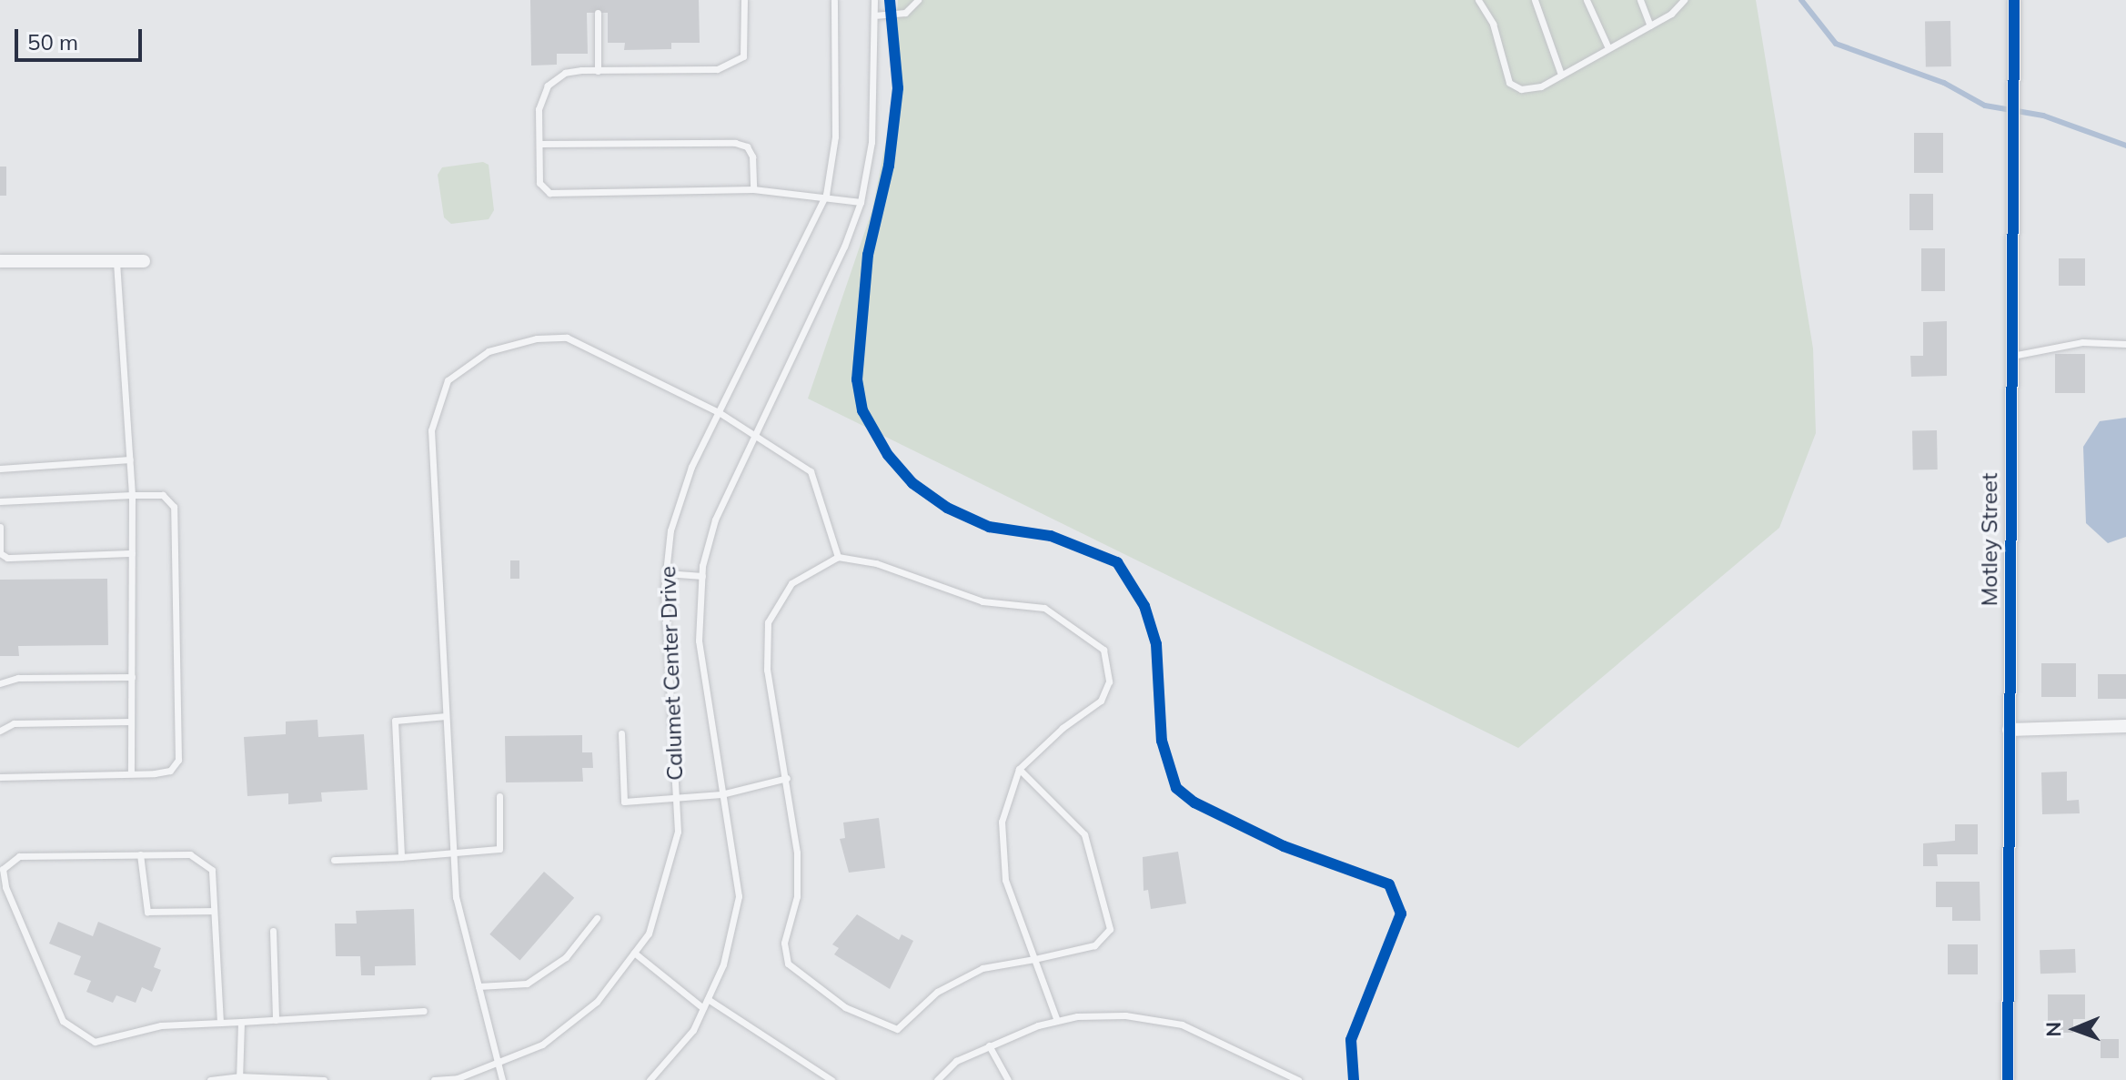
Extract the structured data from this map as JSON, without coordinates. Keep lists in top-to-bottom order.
{
  "streets": {
    "street": ["Motley Street"],
    "lane": ["Calumet Center Drive"]
  },
  "scale_bar": "50 m",
  "north": "left"
}
